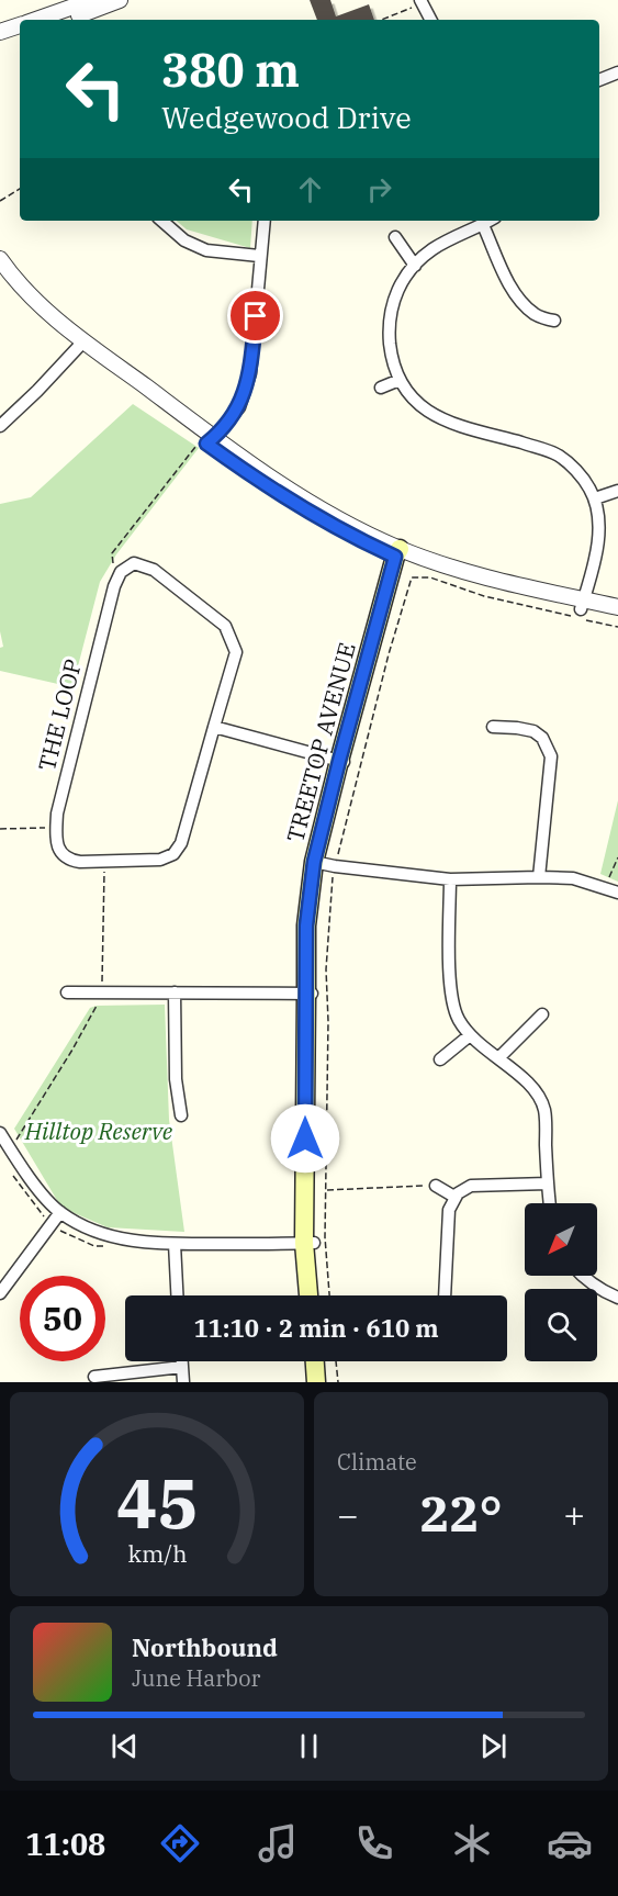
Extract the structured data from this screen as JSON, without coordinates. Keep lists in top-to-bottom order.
{
  "streets": {
    "main road": ["TREETOP AVENUE"],
    "street": ["THE LOOP"]
  },
  "parks": ["Hilltop Reserve"],
  "north": "bottom left",
  "page": {
    "turn": ["380 m", "Wedgewood Drive"],
    "limit": "50",
    "trip": "11:10 · 2 min · 610 m",
    "tile": "Climate",
    "heat": ["−", "22°", "+"],
    "song": ["Northbound", "June Harbor"],
    "tabs": "11:08",
    "gauge": ["45", "km/h"]
  }
}
